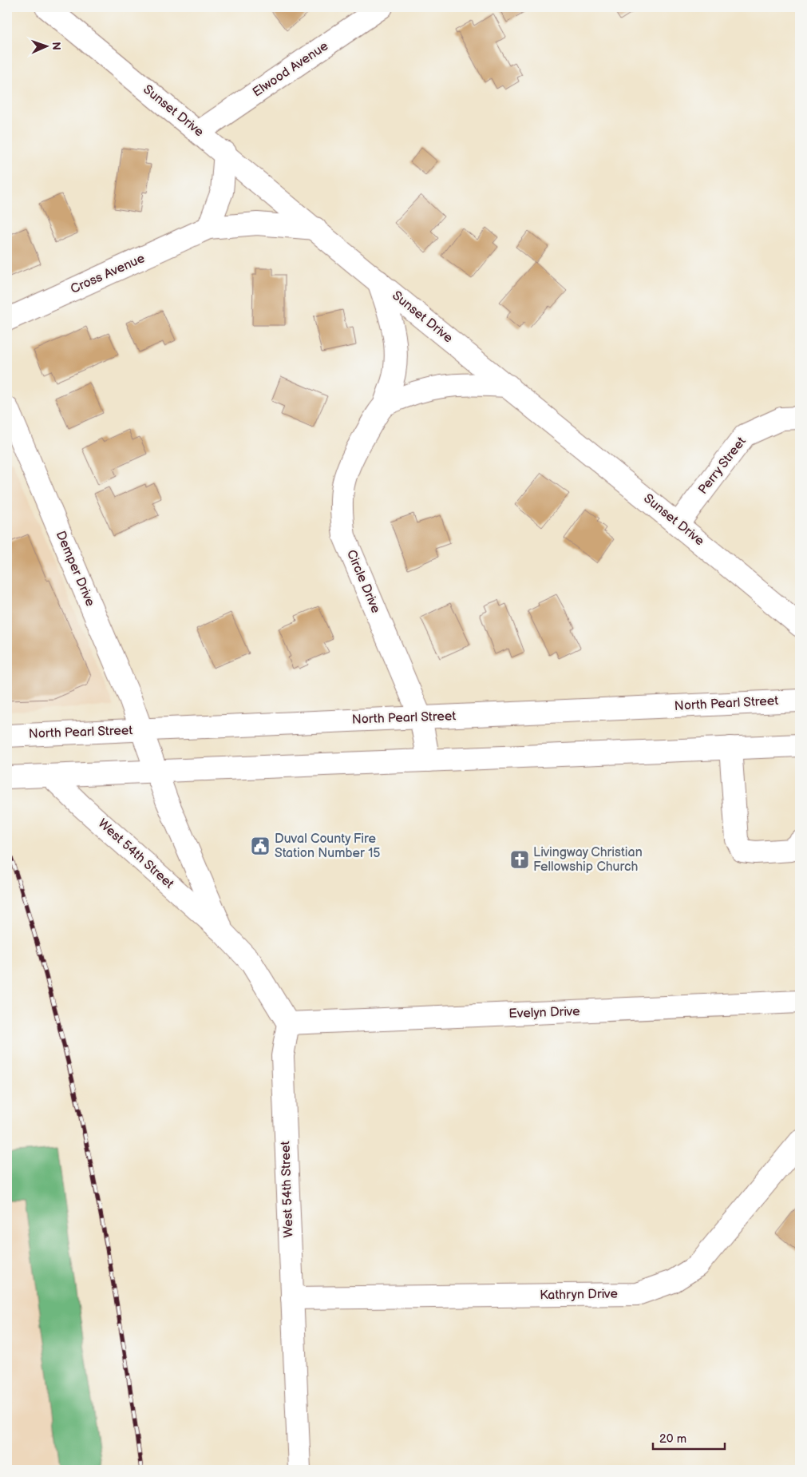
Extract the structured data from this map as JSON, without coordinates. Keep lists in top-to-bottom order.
{
  "streets": {
    "street": [
      "Elwood Avenue",
      "Sunset Drive",
      "Cross Avenue",
      "Perry Street",
      "Demper Drive",
      "Circle Drive",
      "North Pearl Street",
      "West 54th Street",
      "Evelyn Drive",
      "Kathryn Drive"
    ]
  },
  "crossings": [
    ["Elwood Avenue", "Sunset Drive"],
    ["Sunset Drive", "Cross Avenue"],
    ["Sunset Drive", "Perry Street"],
    ["Sunset Drive", "Circle Drive"],
    ["Demper Drive", "North Pearl Street"],
    ["Demper Drive", "West 54th Street"],
    ["Circle Drive", "North Pearl Street"],
    ["North Pearl Street", "West 54th Street"],
    ["West 54th Street", "Evelyn Drive"],
    ["West 54th Street", "Kathryn Drive"]
  ],
  "places": {
    "public building": ["Duval County Fire Station Number 15"],
    "church": ["Livingway Christian Fellowship Church"]
  },
  "scale_bar": "20 m",
  "north": "right"
}
